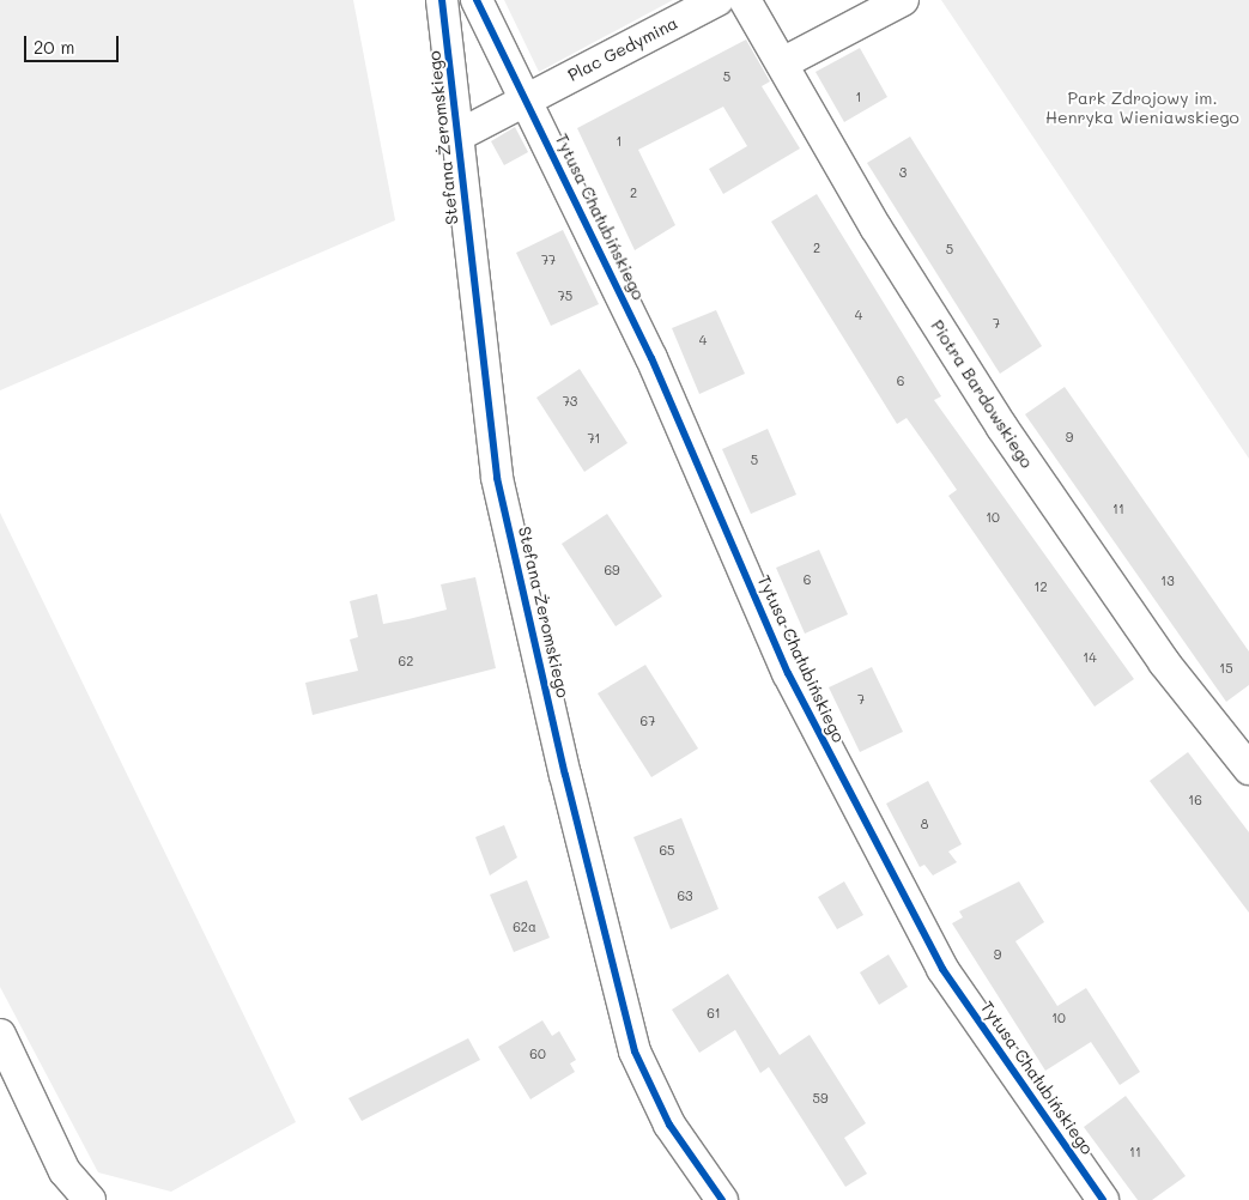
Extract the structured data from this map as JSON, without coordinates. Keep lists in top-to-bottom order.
{
  "streets": {
    "street": [
      "Plac Gedymina",
      "Stefana Żeromskiego",
      "Tytusa Chałubińskiego",
      "Piotra Bardowskiego"
    ]
  },
  "crossings": [
    ["Plac Gedymina", "Stefana Żeromskiego"],
    ["Plac Gedymina", "Tytusa Chałubińskiego"]
  ],
  "parks": ["Park Zdrojowy im. Henryka Wieniawskiego"],
  "house_numbers": [
    "5",
    "1",
    "1",
    "3",
    "2",
    "2",
    "5",
    "77",
    "75",
    "4",
    "7",
    "4",
    "6",
    "73",
    "9",
    "71",
    "5",
    "11",
    "10",
    "69",
    "6",
    "13",
    "12",
    "14",
    "62",
    "15",
    "7",
    "67",
    "16",
    "8",
    "65",
    "63",
    "62a",
    "9",
    "61",
    "10",
    "60",
    "59",
    "11"
  ],
  "scale_bar": "20 m"
}
